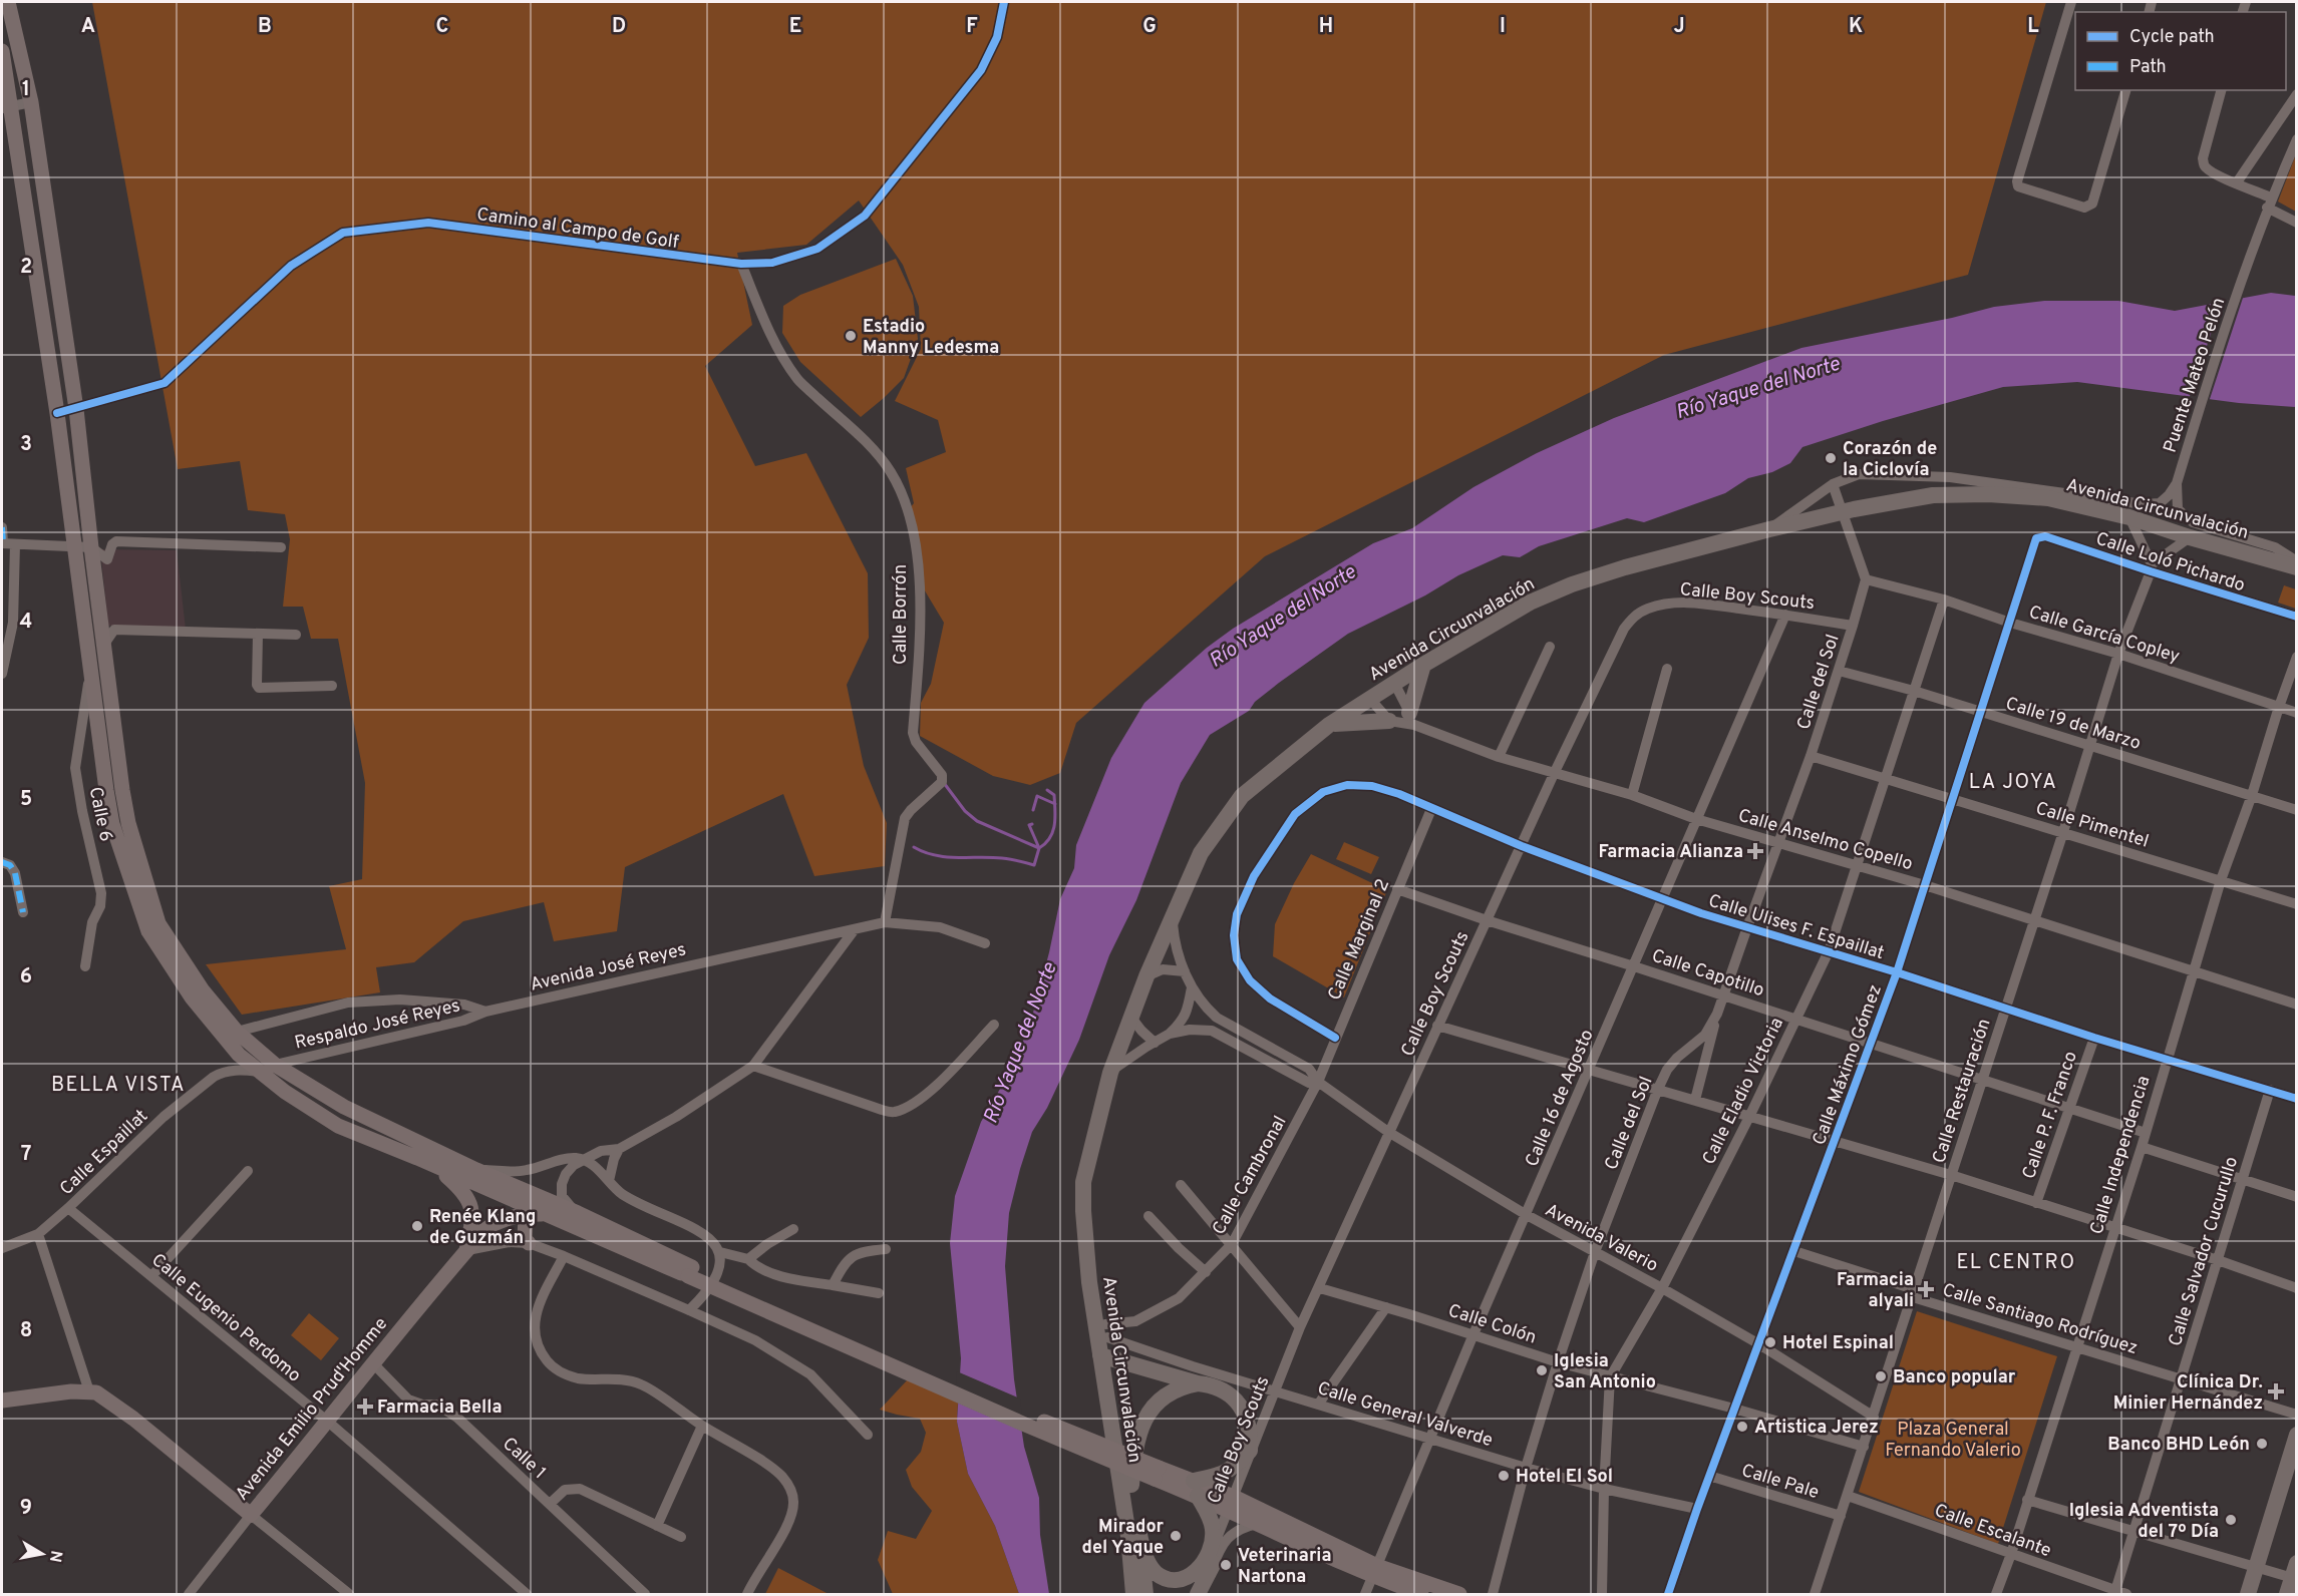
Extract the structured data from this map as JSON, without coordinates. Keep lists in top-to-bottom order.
{
  "streets": {
    "main road": ["Avenida Circunvalación", "Avenida Emilio Prud'Homme"],
    "street": [
      "Camino al Campo de Golf",
      "Puente Mateo Pelón",
      "Calle Loló Pichardo",
      "Calle Boy Scouts",
      "Calle Borrón",
      "Calle García Copley",
      "Calle del Sol",
      "Calle 19 de Marzo",
      "Calle 6",
      "Calle Pimentel",
      "Calle Anselmo Copello",
      "Calle Ulises F. Espaillat",
      "Calle Marginal 2",
      "Avenida José Reyes",
      "Calle Capotillo",
      "Respaldo José Reyes",
      "Calle Máximo Gómez",
      "Calle Eladio Victoria",
      "Calle Restauración",
      "Calle 16 de Agosto",
      "Calle P. F. Franco",
      "Calle Espaillat",
      "Calle Independencia",
      "Calle Cambronal",
      "Avenida Valerio",
      "Calle Salvador Cucurullo",
      "Calle Eugenio Perdomo",
      "Calle Santiago Rodríguez",
      "Calle Colón",
      "Calle General Valverde",
      "Calle 1",
      "Calle Pale",
      "Calle Escalante"
    ]
  },
  "crossings": [
    ["Camino al Campo de Golf", "Calle Borrón"],
    ["Avenida Circunvalación", "Calle Cambronal"],
    ["Avenida Circunvalación", "Avenida Valerio"],
    ["Avenida Circunvalación", "Calle General Valverde"],
    ["Calle Loló Pichardo", "Calle Máximo Gómez"],
    ["Calle Loló Pichardo", "Calle Restauración"],
    ["Calle Boy Scouts", "Calle del Sol"],
    ["Calle Boy Scouts", "Calle Anselmo Copello"],
    ["Calle Boy Scouts", "Calle Ulises F. Espaillat"],
    ["Calle Boy Scouts", "Calle Capotillo"],
    ["Calle Boy Scouts", "Calle 16 de Agosto"],
    ["Calle Boy Scouts", "Avenida Valerio"],
    ["Calle Boy Scouts", "Calle Colón"],
    ["Calle Boy Scouts", "Calle General Valverde"],
    ["Calle Borrón", "Avenida José Reyes"],
    ["Calle García Copley", "Calle del Sol"],
    ["Calle García Copley", "Calle Máximo Gómez"],
    ["Calle García Copley", "Calle Eladio Victoria"],
    ["Calle García Copley", "Calle Restauración"],
    ["Calle García Copley", "Calle Independencia"],
    ["Calle del Sol", "Calle 19 de Marzo"],
    ["Calle del Sol", "Calle Pimentel"],
    ["Calle del Sol", "Calle Anselmo Copello"],
    ["Calle del Sol", "Calle Ulises F. Espaillat"],
    ["Calle del Sol", "Calle Capotillo"],
    ["Calle del Sol", "Avenida Valerio"],
    ["Calle del Sol", "Calle Colón"],
    ["Calle del Sol", "Calle General Valverde"],
    ["Calle 19 de Marzo", "Calle Máximo Gómez"],
    ["Calle 19 de Marzo", "Calle Eladio Victoria"],
    ["Calle 19 de Marzo", "Calle Restauración"],
    ["Calle 19 de Marzo", "Calle Independencia"],
    ["Calle Pimentel", "Calle Máximo Gómez"],
    ["Calle Pimentel", "Calle Eladio Victoria"],
    ["Calle Pimentel", "Calle Restauración"],
    ["Calle Pimentel", "Calle Independencia"],
    ["Calle Anselmo Copello", "Calle Máximo Gómez"],
    ["Calle Anselmo Copello", "Calle Eladio Victoria"],
    ["Calle Anselmo Copello", "Calle Restauración"],
    ["Calle Anselmo Copello", "Calle 16 de Agosto"],
    ["Calle Anselmo Copello", "Calle Independencia"],
    ["Calle Ulises F. Espaillat", "Calle Marginal 2"],
    ["Calle Ulises F. Espaillat", "Calle Máximo Gómez"],
    ["Calle Ulises F. Espaillat", "Calle Eladio Victoria"],
    ["Calle Ulises F. Espaillat", "Calle Restauración"],
    ["Calle Ulises F. Espaillat", "Calle 16 de Agosto"],
    ["Calle Ulises F. Espaillat", "Calle P. F. Franco"],
    ["Calle Ulises F. Espaillat", "Calle Independencia"],
    ["Calle Ulises F. Espaillat", "Calle Salvador Cucurullo"],
    ["Calle Marginal 2", "Calle Capotillo"],
    ["Calle Marginal 2", "Calle Cambronal"],
    ["Calle Marginal 2", "Avenida Valerio"],
    ["Avenida José Reyes", "Respaldo José Reyes"],
    ["Calle Capotillo", "Calle Máximo Gómez"],
    ["Calle Capotillo", "Calle Eladio Victoria"],
    ["Calle Capotillo", "Calle Restauración"],
    ["Calle Capotillo", "Calle 16 de Agosto"],
    ["Calle Capotillo", "Calle P. F. Franco"],
    ["Calle Capotillo", "Calle Independencia"],
    ["Calle Máximo Gómez", "Avenida Valerio"],
    ["Calle Máximo Gómez", "Calle Santiago Rodríguez"],
    ["Calle Máximo Gómez", "Calle Colón"],
    ["Calle Máximo Gómez", "Calle General Valverde"],
    ["Calle Máximo Gómez", "Calle Pale"],
    ["Calle Eladio Victoria", "Avenida Valerio"],
    ["Calle Eladio Victoria", "Calle Colón"],
    ["Calle Eladio Victoria", "Calle General Valverde"],
    ["Calle Restauración", "Avenida Valerio"],
    ["Calle Restauración", "Calle Santiago Rodríguez"],
    ["Calle Restauración", "Calle Colón"],
    ["Calle Restauración", "Calle Pale"],
    ["Calle Restauración", "Calle Escalante"],
    ["Calle 16 de Agosto", "Avenida Valerio"],
    ["Calle 16 de Agosto", "Calle Colón"],
    ["Calle 16 de Agosto", "Calle General Valverde"],
    ["Calle Espaillat", "Calle Eugenio Perdomo"],
    ["Calle Independencia", "Calle Santiago Rodríguez"],
    ["Calle Independencia", "Calle Escalante"],
    ["Calle Cambronal", "Avenida Valerio"],
    ["Calle Cambronal", "Calle General Valverde"],
    ["Calle Salvador Cucurullo", "Calle Santiago Rodríguez"],
    ["Calle Salvador Cucurullo", "Calle Escalante"],
    ["Calle Eugenio Perdomo", "Avenida Emilio Prud'Homme"],
    ["Avenida Emilio Prud'Homme", "Calle 1"]
  ],
  "districts": ["LA JOYA", "BELLA VISTA", "EL CENTRO"],
  "water": ["Río Yaque del Norte"],
  "parks": ["Plaza General Fernando Valerio"],
  "places": {
    "other": [
      "Estadio Manny Ledesma",
      "Corazón de la Ciclovía",
      "Renée Klang de Guzmán",
      "Hotel Espinal",
      "Iglesia San Antonio",
      "Banco popular",
      "Artistica Jerez",
      "Banco BHD León",
      "Hotel El Sol",
      "Iglesia Adventista del 7º Día",
      "Mirador del Yaque",
      "Veterinaria Nartona"
    ],
    "health": [
      "Farmacia Alianza",
      "Farmacia alyali",
      "Clínica Dr. Minier Hernández",
      "Farmacia Bella"
    ]
  },
  "legend": ["Cycle path", "Path"],
  "north": "right",
  "grid": {
    "columns": [
      "A",
      "B",
      "C",
      "D",
      "E",
      "F",
      "G",
      "H",
      "I",
      "J",
      "K",
      "L"
    ],
    "rows": [
      "1",
      "2",
      "3",
      "4",
      "5",
      "6",
      "7",
      "8",
      "9"
    ]
  }
}
